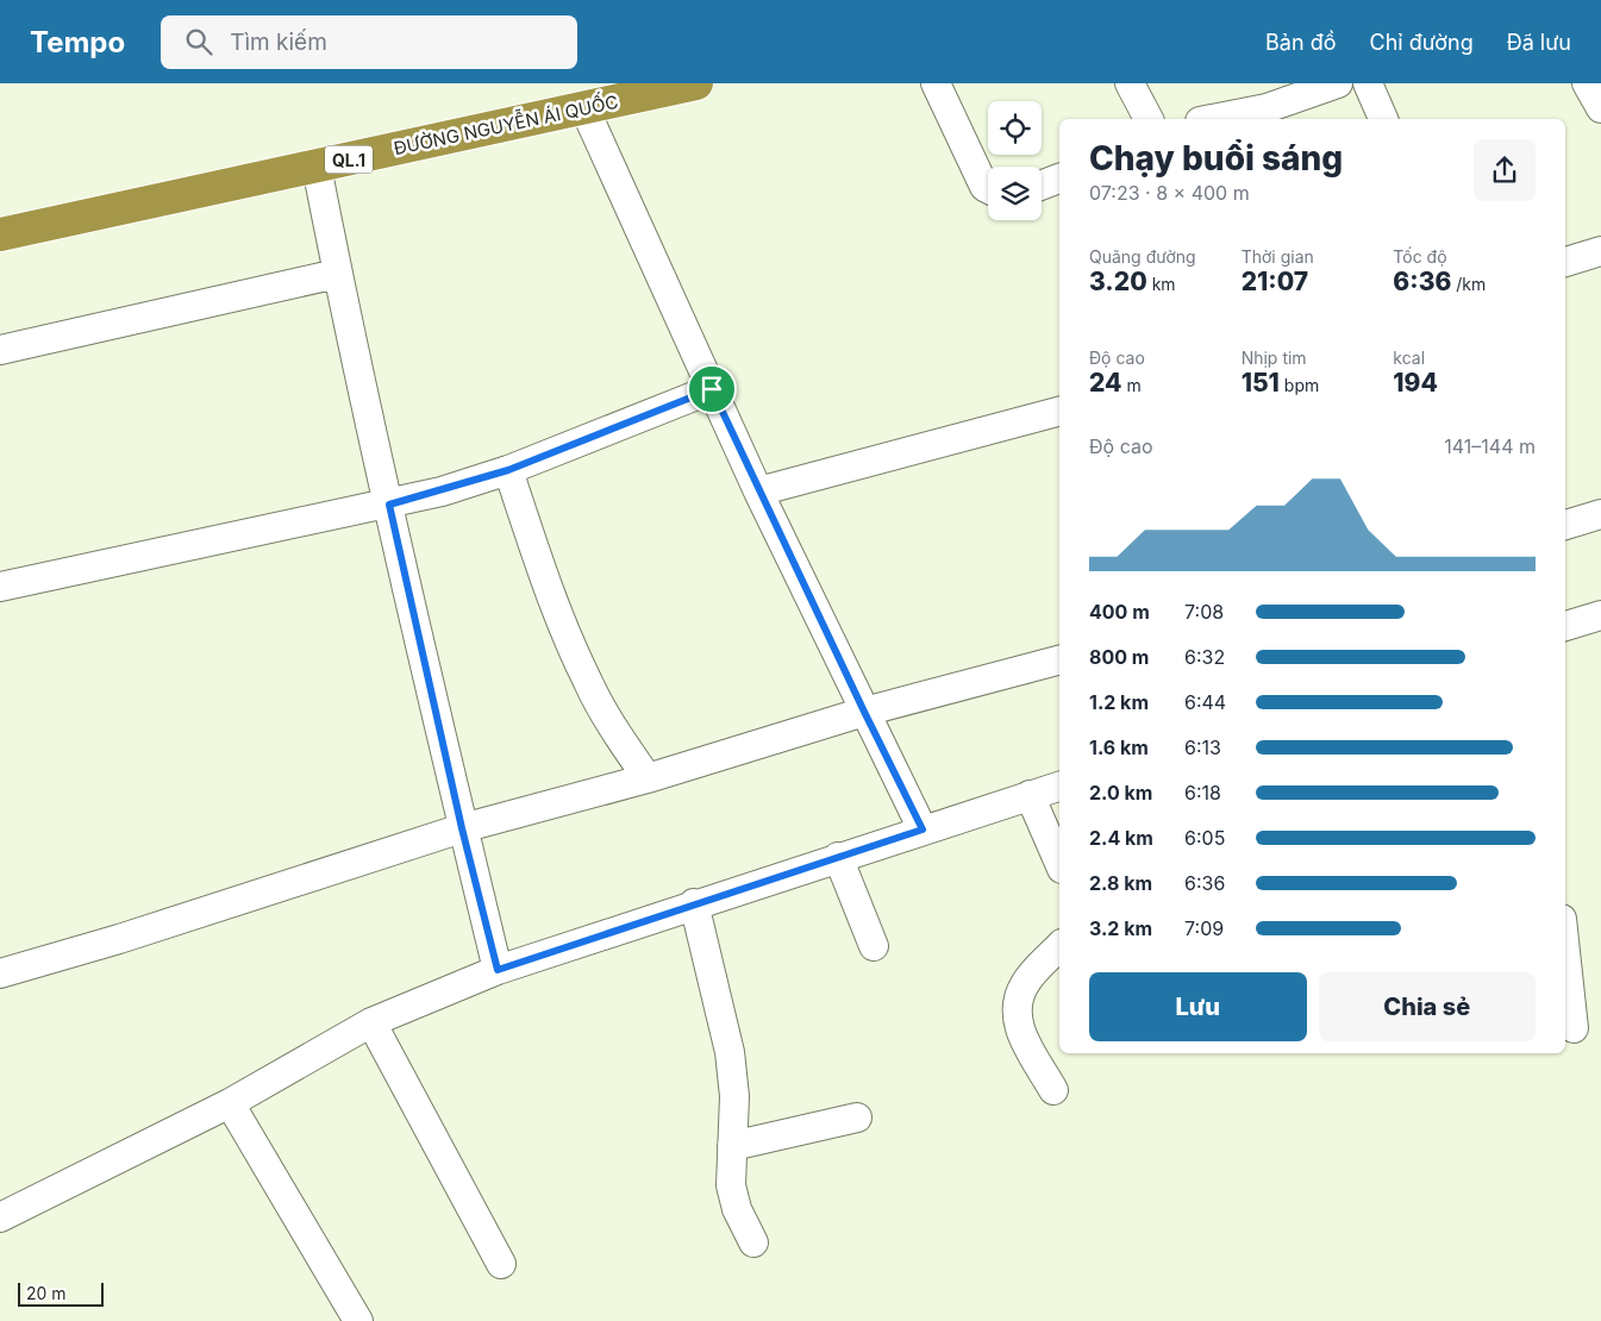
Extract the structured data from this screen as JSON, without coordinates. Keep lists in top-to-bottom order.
{
  "streets": {
    "highway": ["ĐƯỜNG NGUYỄN ÁI QUỐC", "QL.1"]
  },
  "scale_bar": "20 m",
  "page": {
    "header": "Tempo",
    "search": "Tìm kiếm",
    "nav": ["Bản đồ", "Chỉ đường", "Đã lưu"],
    "heading": ["Chạy buổi sáng", "07:23 · 8 × 400 m"],
    "stats": [
      ["Quãng đường", "3.20 km"],
      ["Thời gian", "21:07"],
      ["Tốc độ", "6:36 /km"],
      ["Độ cao", "24 m"],
      ["Nhịp tim", "151 bpm"],
      ["kcal", "194"]
    ],
    "chart": ["Độ cao", "141–144 m"],
    "list": [
      {
        "name": "400 m",
        "note": "7:08"
      },
      {
        "name": "800 m",
        "note": "6:32"
      },
      {
        "name": "1.2 km",
        "note": "6:44"
      },
      {
        "name": "1.6 km",
        "note": "6:13"
      },
      {
        "name": "2.0 km",
        "note": "6:18"
      },
      {
        "name": "2.4 km",
        "note": "6:05"
      },
      {
        "name": "2.8 km",
        "note": "6:36"
      },
      {
        "name": "3.2 km",
        "note": "7:09"
      }
    ],
    "buttons": ["Lưu", "Chia sẻ"],
    "scale": "20 m"
  }
}
